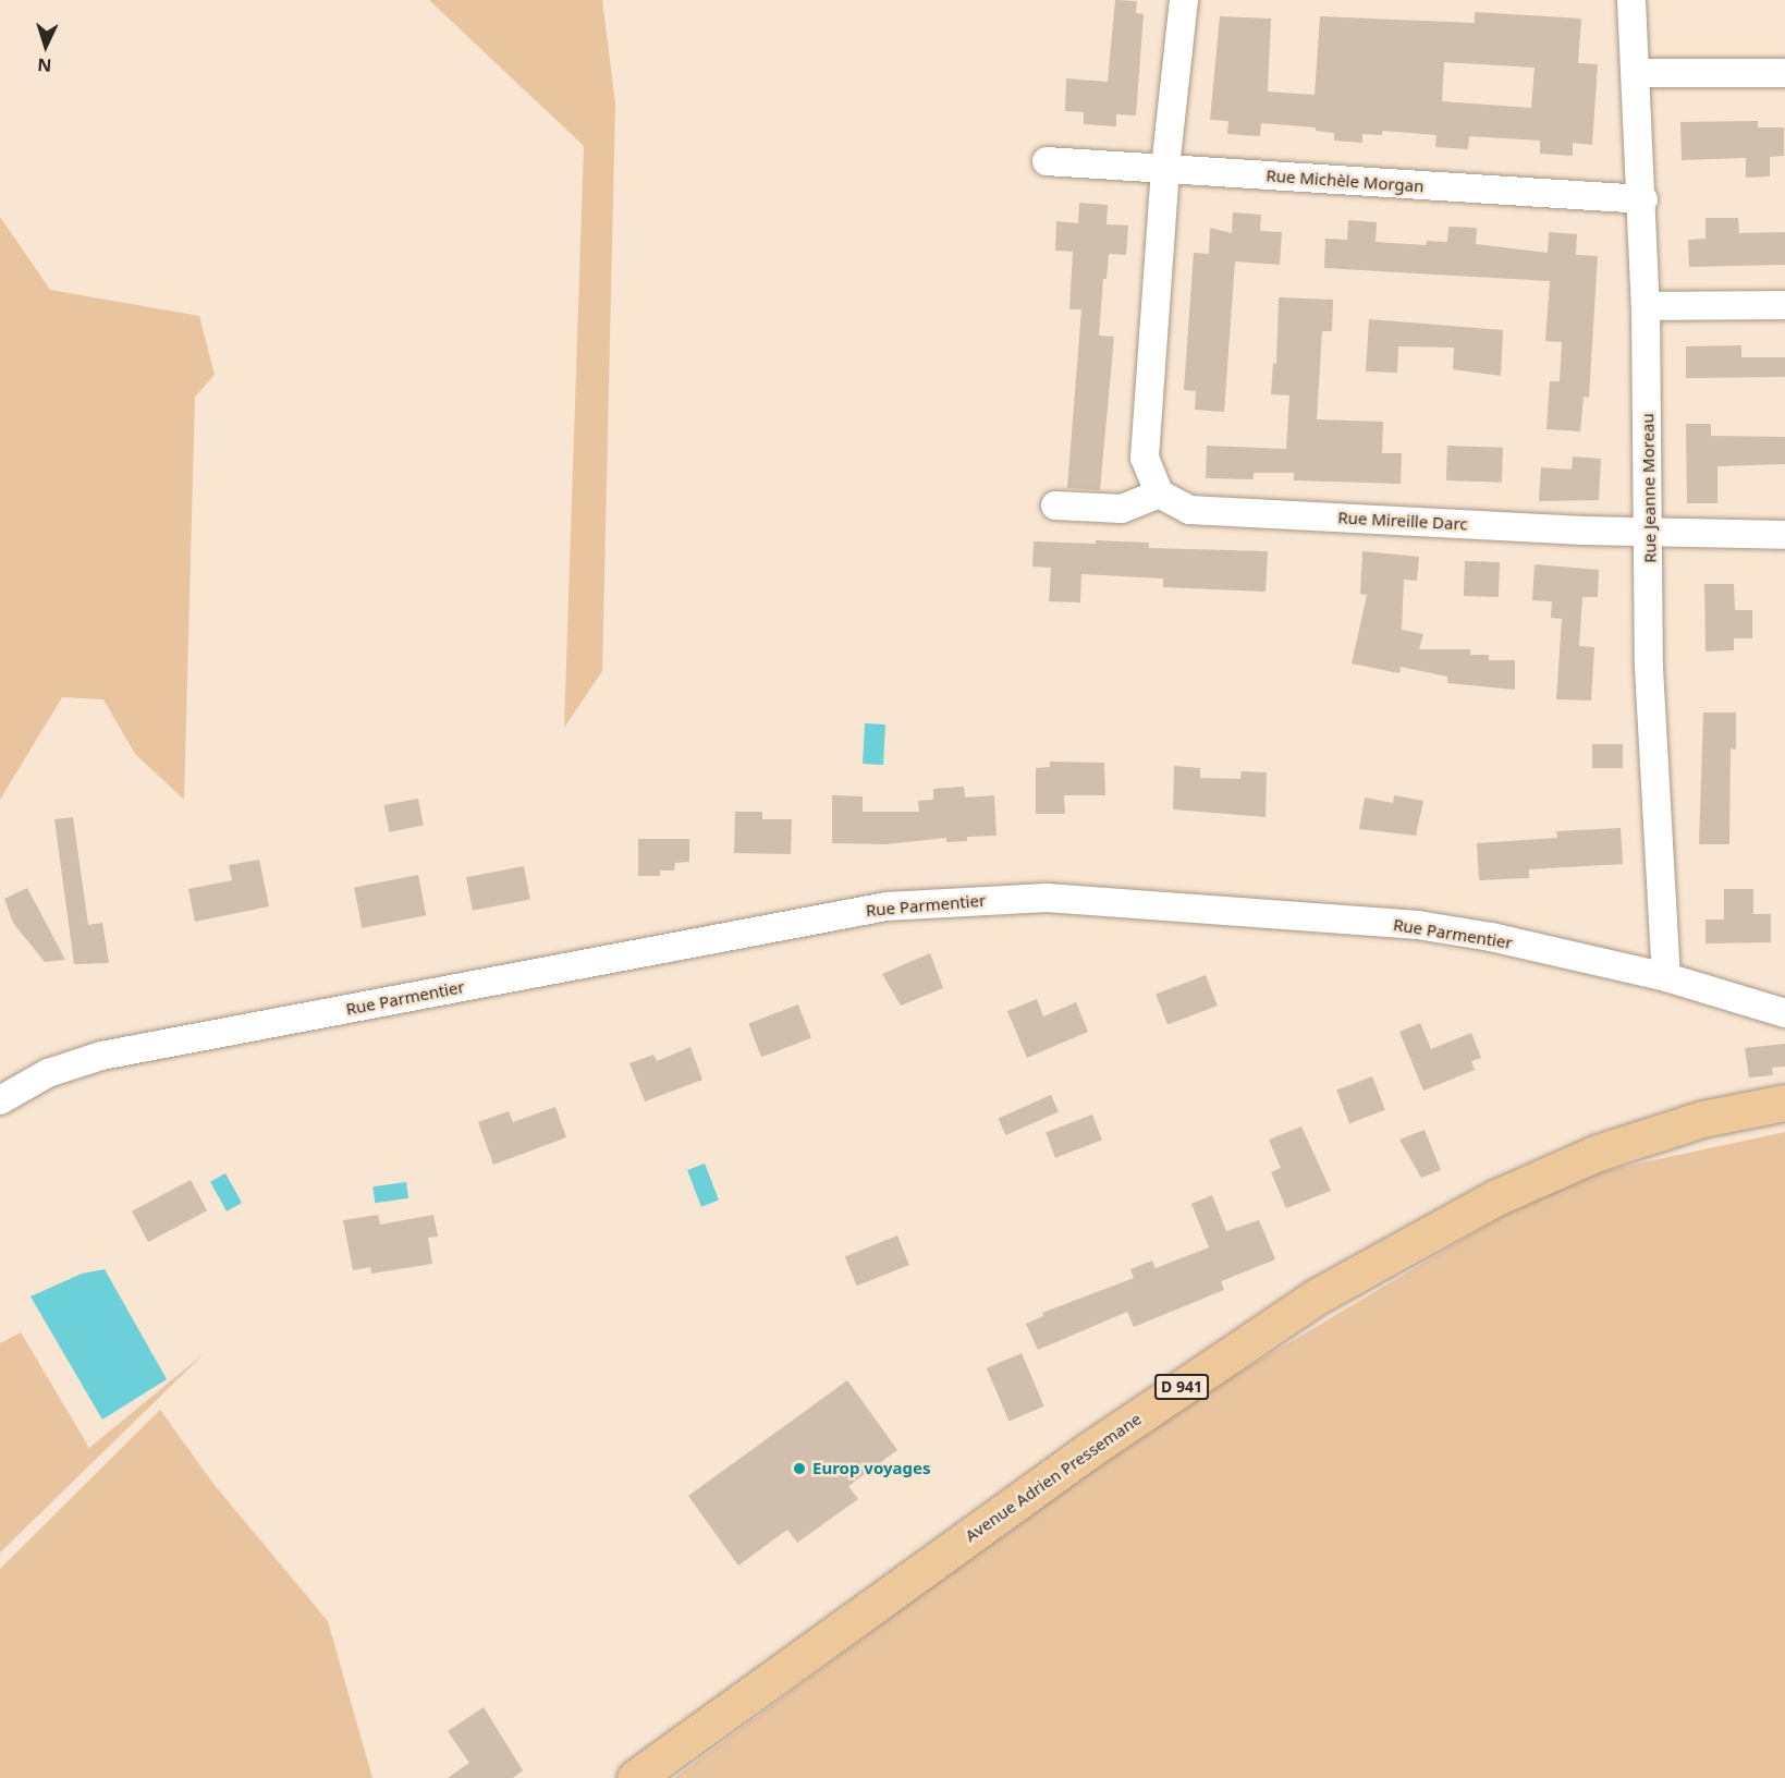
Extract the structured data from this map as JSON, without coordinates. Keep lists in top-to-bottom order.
{
  "streets": {
    "main road": ["D 941", "Avenue Adrien Pressemane"],
    "street": [
      "Rue Michèle Morgan",
      "Rue Jeanne Moreau",
      "Rue Mireille Darc",
      "Rue Parmentier"
    ]
  },
  "crossings": [
    ["Rue Michèle Morgan", "Rue Jeanne Moreau"],
    ["Rue Jeanne Moreau", "Rue Mireille Darc"],
    ["Rue Jeanne Moreau", "Rue Parmentier"]
  ],
  "places": ["Europ voyages"],
  "north": "bottom"
}
